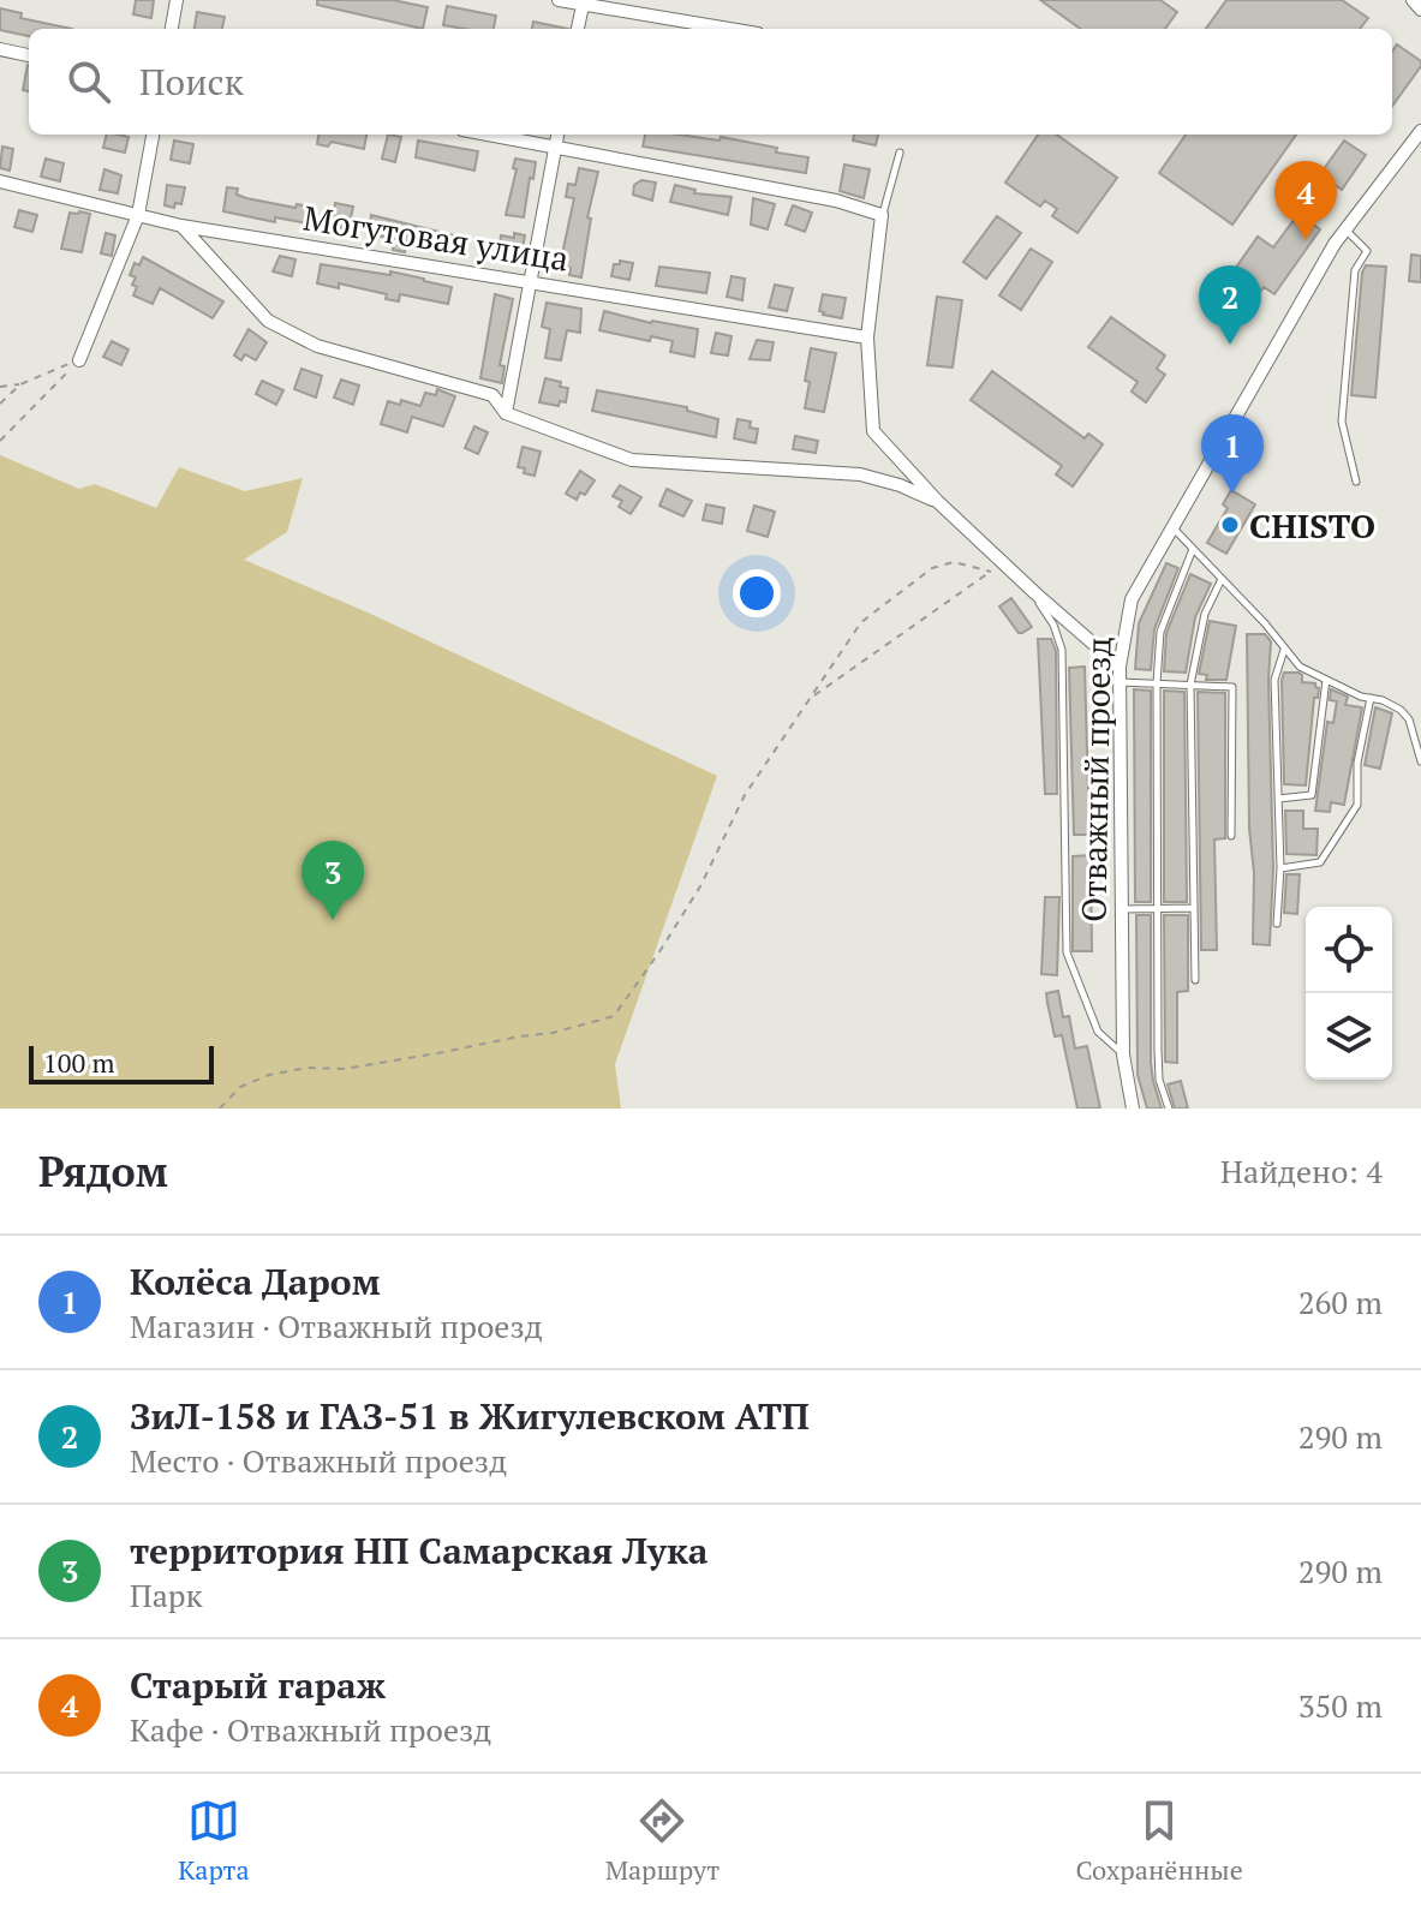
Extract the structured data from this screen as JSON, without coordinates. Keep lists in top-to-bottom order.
{
  "streets": {
    "street": ["Могутовая улица", "Отважный проезд"]
  },
  "places": ["CHISTO"],
  "scale_bar": "100 m",
  "page": {
    "search": "Поиск",
    "pins": [
      "4",
      "2",
      "1",
      "3"
    ],
    "scale": "100 m",
    "heading": ["Рядом", "Найдено: 4"],
    "list": [
      {
        "mark": "1",
        "name": "Колёса Даром",
        "note": "Магазин · Отважный проезд",
        "value": "260 m"
      },
      {
        "mark": "2",
        "name": "ЗиЛ-158 и ГАЗ-51 в Жигулевском АТП",
        "note": "Место · Отважный проезд",
        "value": "290 m"
      },
      {
        "mark": "3",
        "name": "территория НП Самарская Лука",
        "note": "Парк",
        "value": "290 m"
      },
      {
        "mark": "4",
        "name": "Старый гараж",
        "note": "Кафе · Отважный проезд",
        "value": "350 m"
      }
    ],
    "nav": ["Карта", "Маршрут", "Сохранённые"]
  }
}
